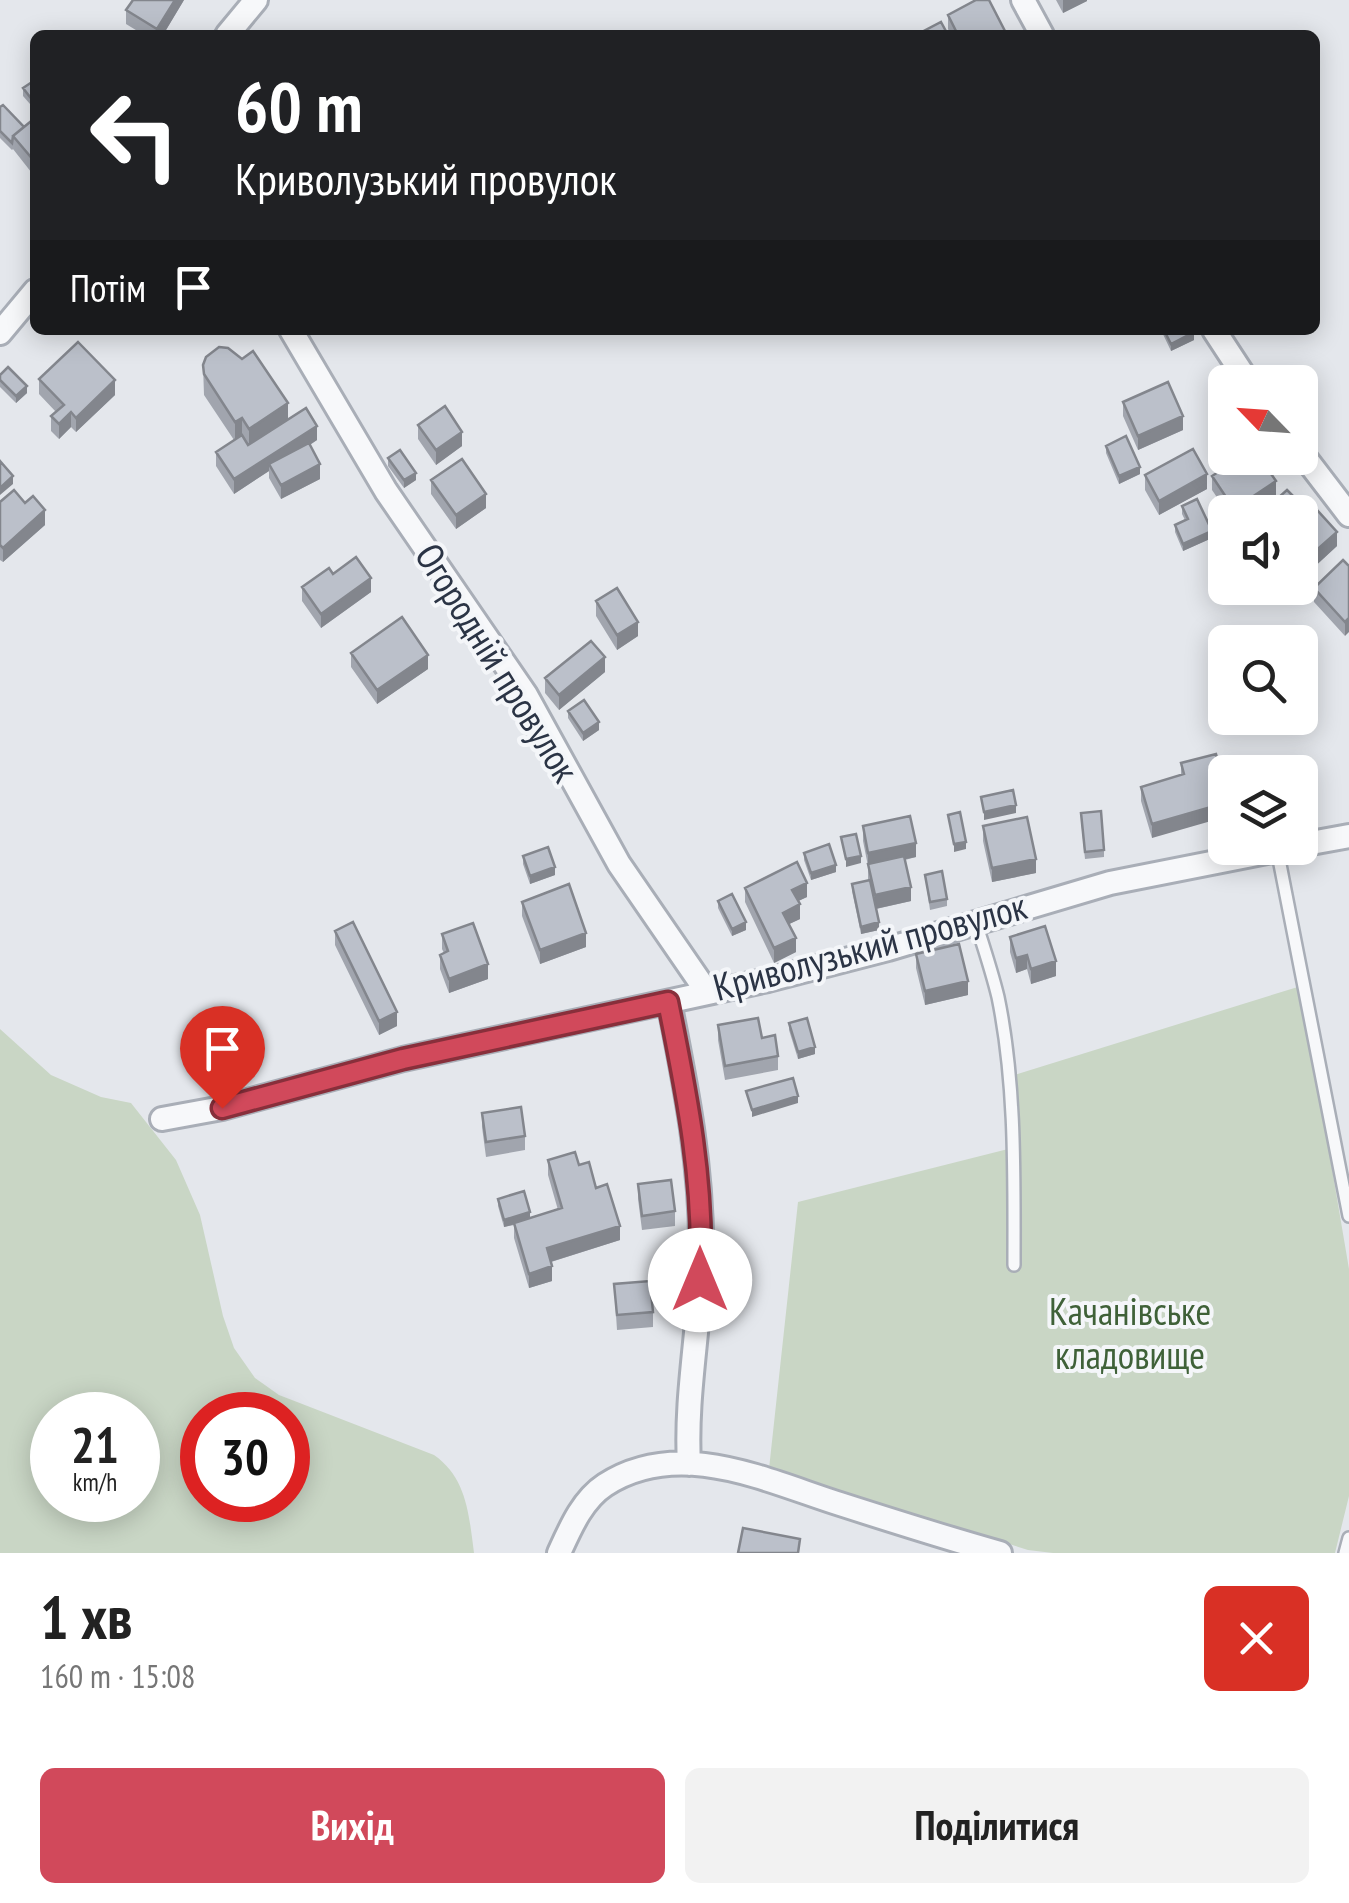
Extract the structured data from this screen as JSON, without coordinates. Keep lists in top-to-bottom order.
{
  "streets": {
    "street": ["Огородній провулок", "Криволузький провулок"]
  },
  "crossings": [
    ["Огородній провулок", "Криволузький провулок"]
  ],
  "parks": ["Качанівське кладовище"],
  "north": "top left",
  "page": {
    "turn": ["60 m", "Криволузький провулок"],
    "then": "Потім",
    "speed": "21 km/h",
    "limit": "30",
    "heading": ["1 хв", "160 m · 15:08"],
    "buttons": ["Вихід", "Поділитися"]
  }
}
